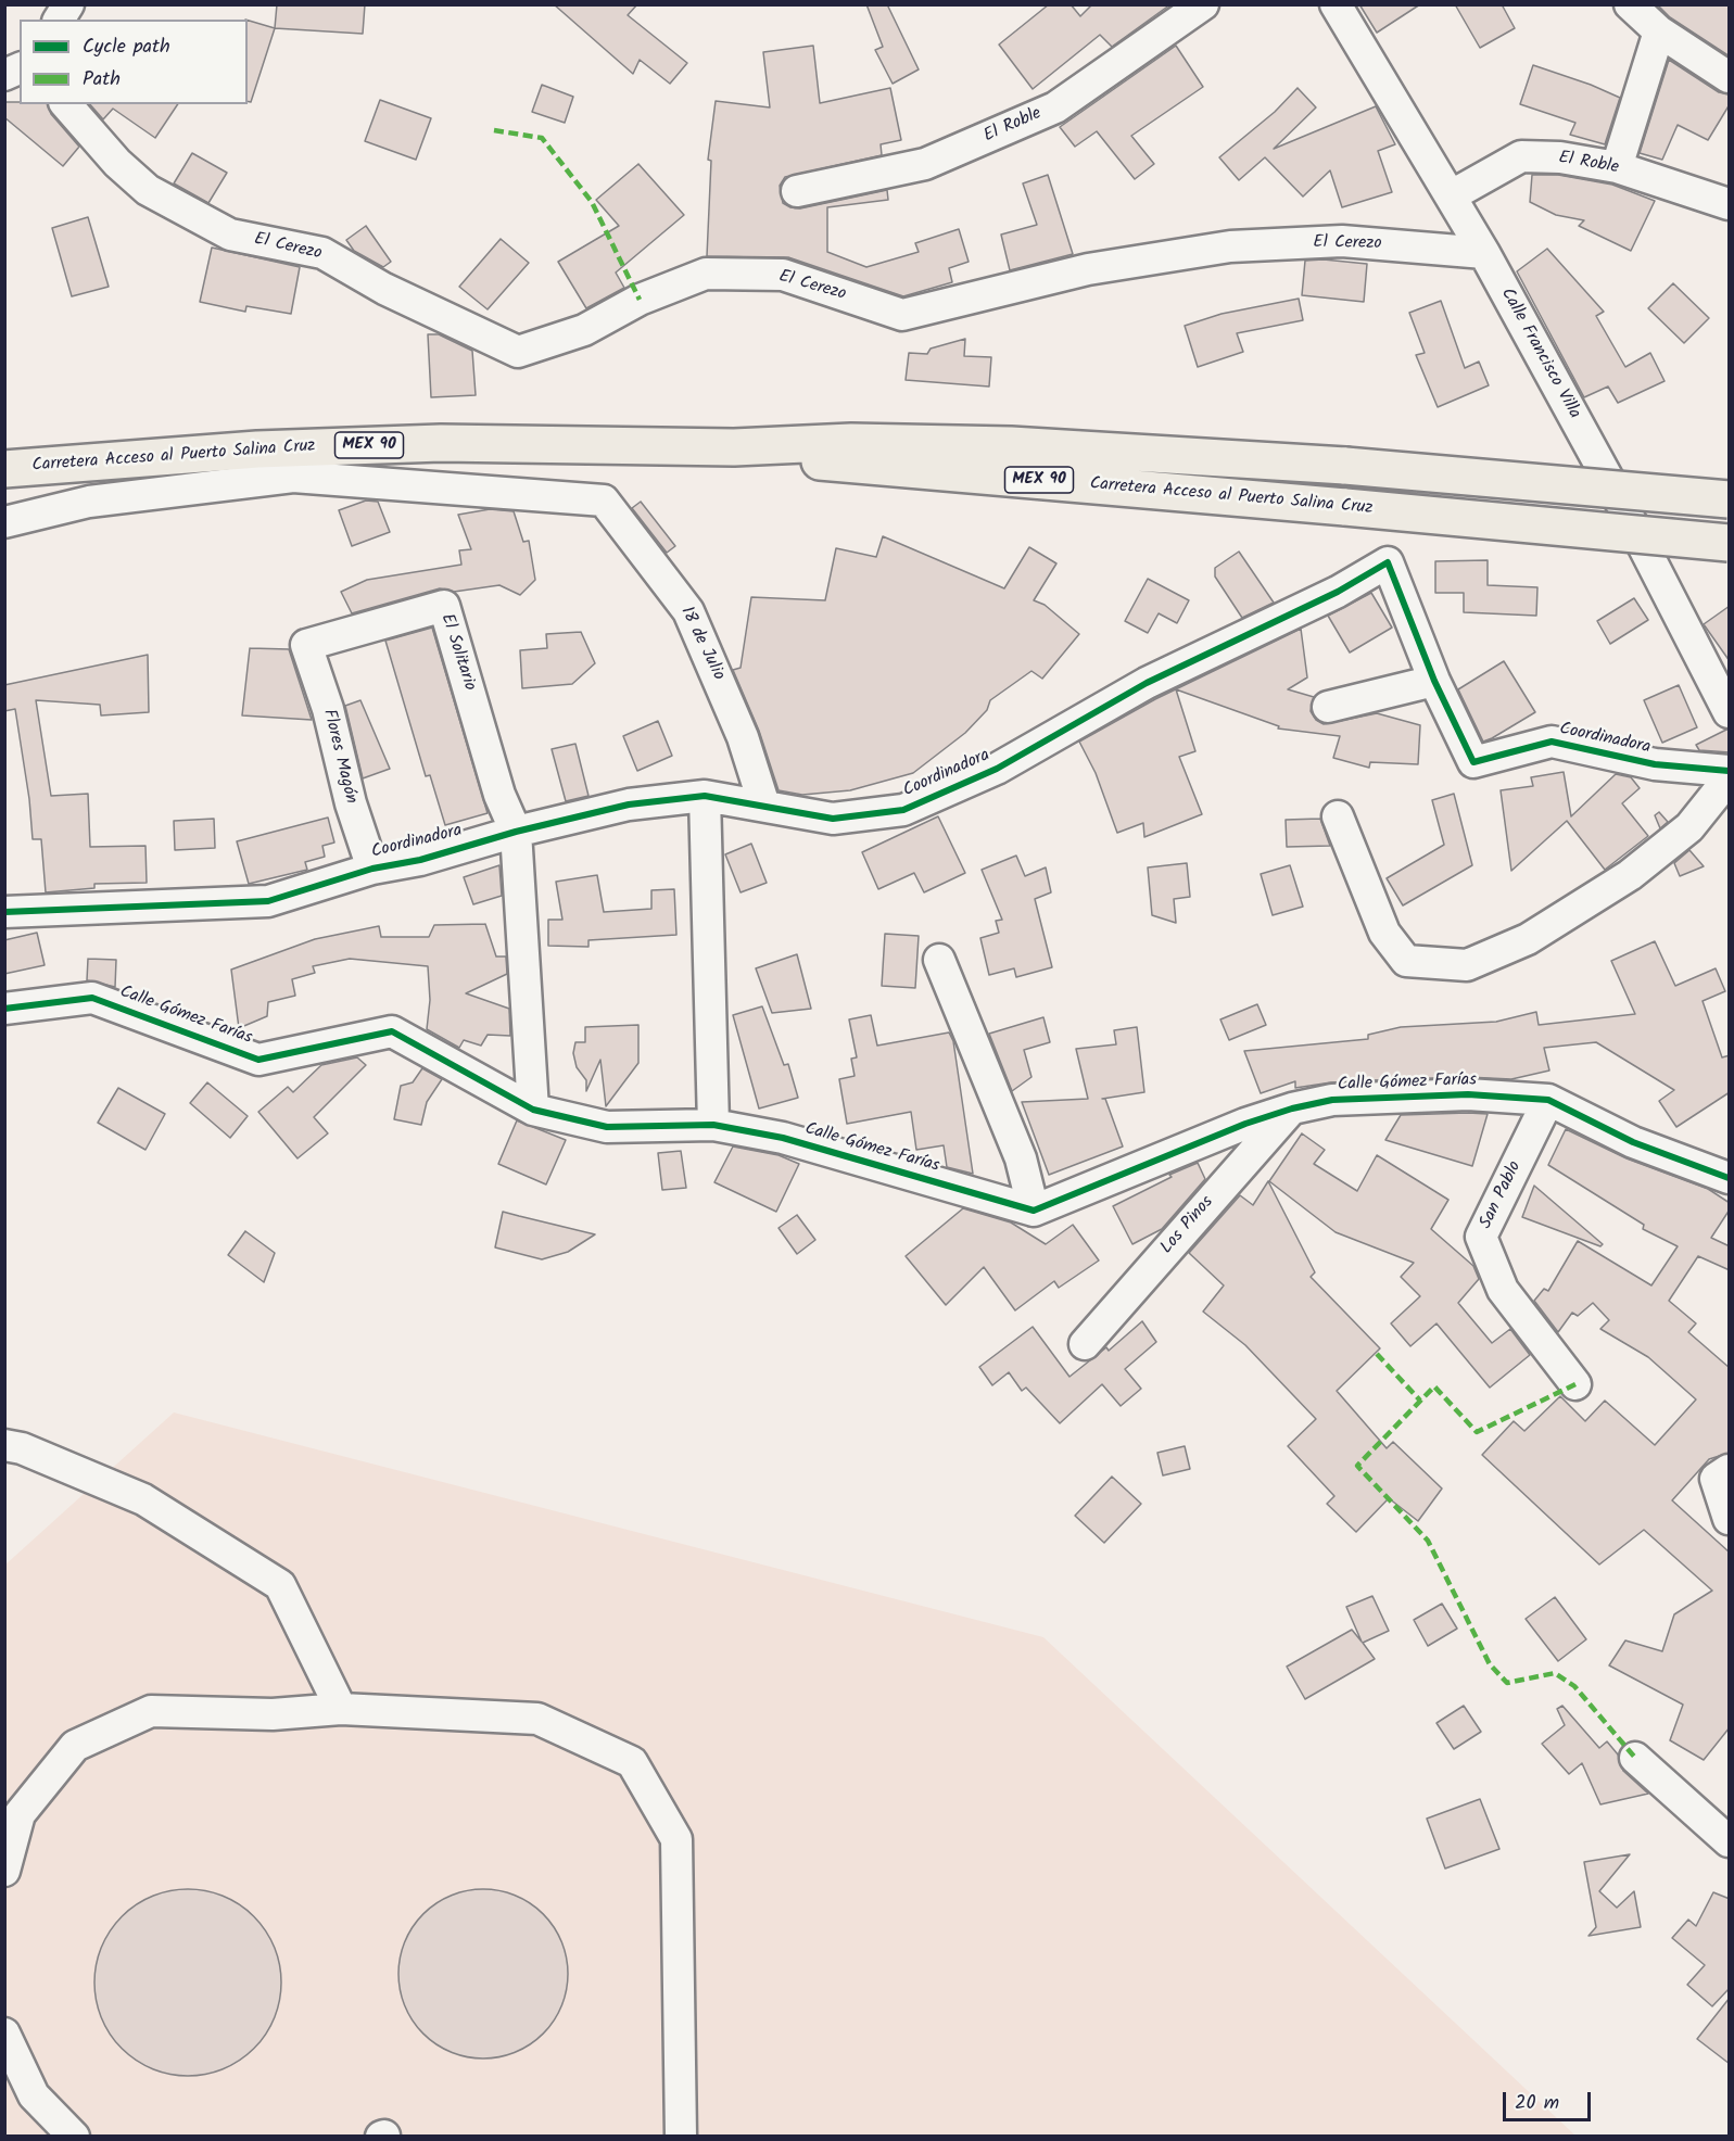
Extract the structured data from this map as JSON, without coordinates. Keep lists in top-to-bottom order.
{
  "streets": {
    "main road": ["MEX 90", "Carretera Acceso al Puerto Salina Cruz"],
    "street": [
      "El Roble",
      "El Cerezo",
      "Calle Francisco Villa",
      "18 de Julio",
      "El Solitario",
      "Coordinadora",
      "Flores Magón",
      "Calle Gómez Farías",
      "San Pablo",
      "Los Pinos"
    ]
  },
  "crossings": [
    ["El Roble", "Calle Francisco Villa"],
    ["El Cerezo", "Calle Francisco Villa"],
    ["18 de Julio", "Coordinadora"],
    ["El Solitario", "Coordinadora"],
    ["El Solitario", "Flores Magón"],
    ["Coordinadora", "Flores Magón"],
    ["Calle Gómez Farías", "San Pablo"],
    ["Calle Gómez Farías", "Los Pinos"]
  ],
  "legend": ["Cycle path", "Path"],
  "scale_bar": "20 m"
}
